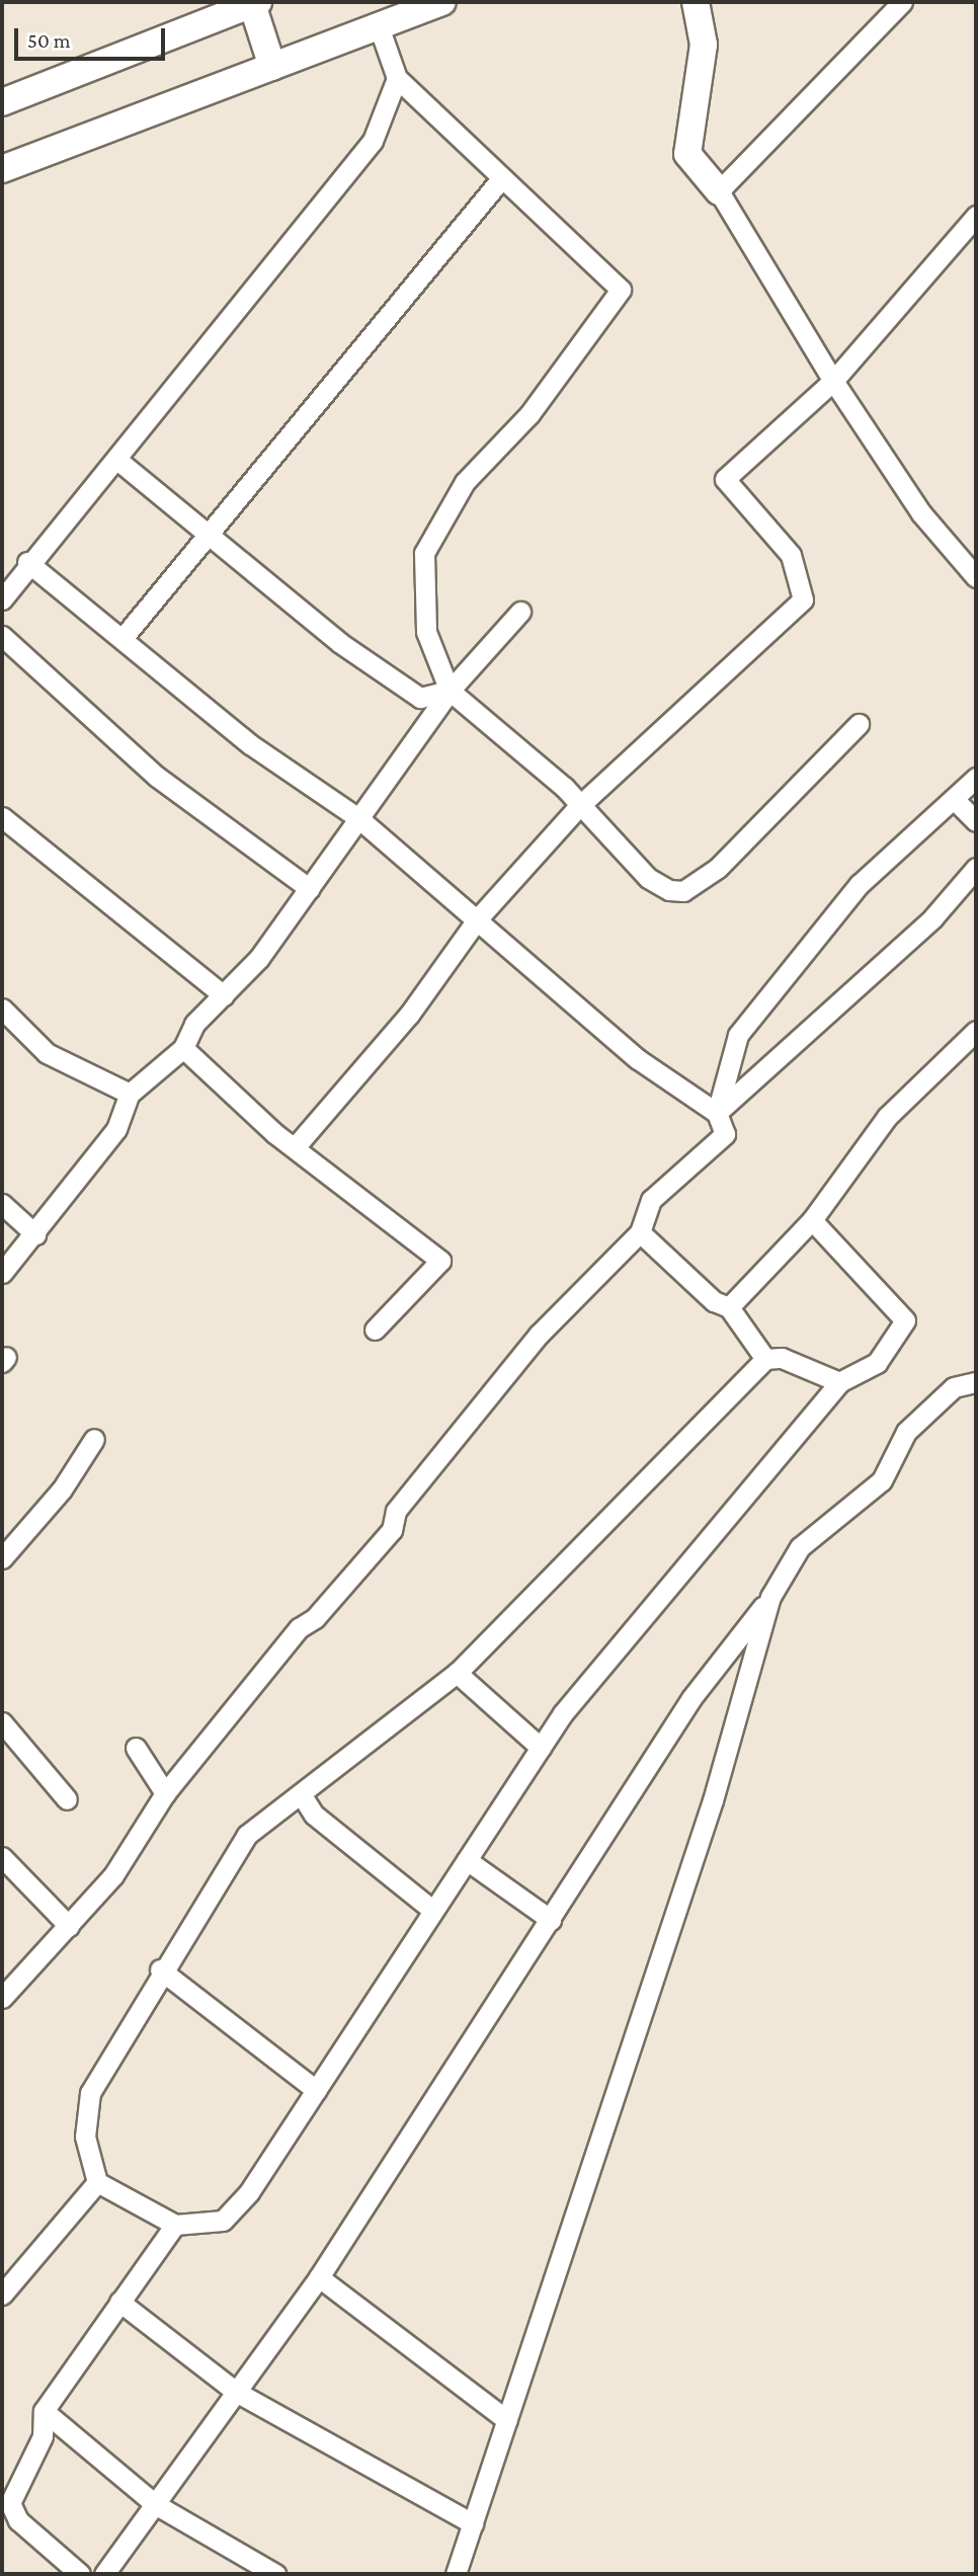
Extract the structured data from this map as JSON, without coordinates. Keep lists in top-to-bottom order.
{
  "scale_bar": "50 m"
}
